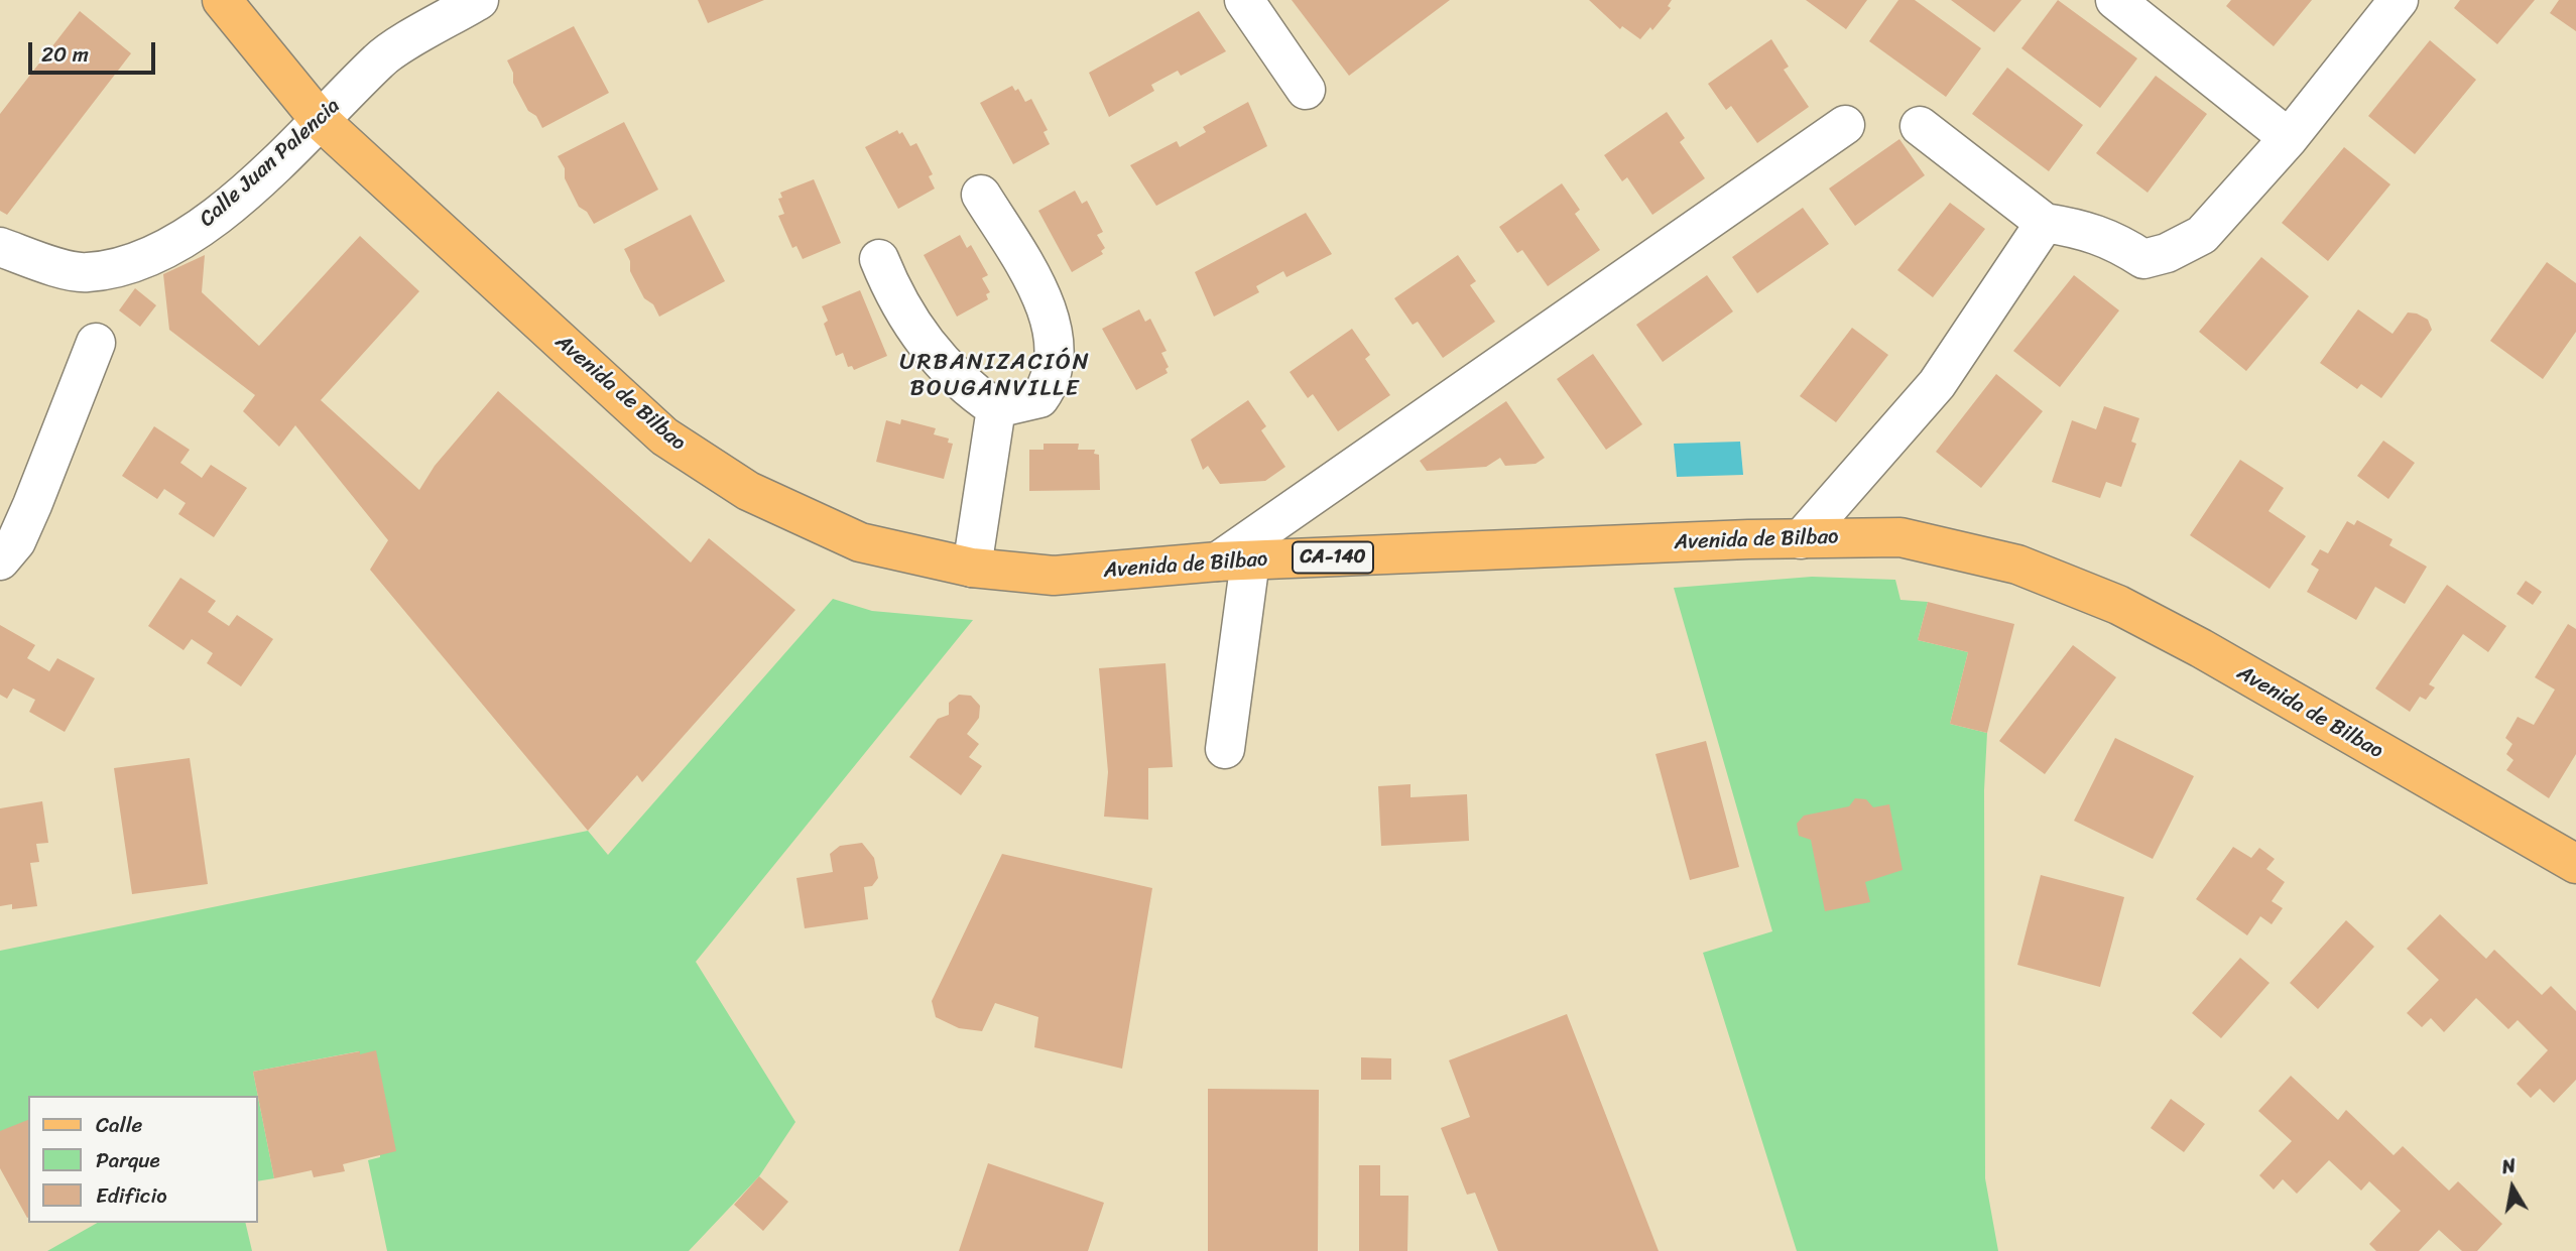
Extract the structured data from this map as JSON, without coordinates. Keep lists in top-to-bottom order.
{
  "streets": {
    "main road": ["Avenida de Bilbao", "CA-140"],
    "street": ["Calle Juan Palencia"]
  },
  "crossings": [
    ["Calle Juan Palencia", "Avenida de Bilbao"]
  ],
  "districts": ["URBANIZACIÓN BOUGANVILLE"],
  "legend": ["Calle", "Parque", "Edificio"],
  "scale_bar": "20 m",
  "north": "top"
}
